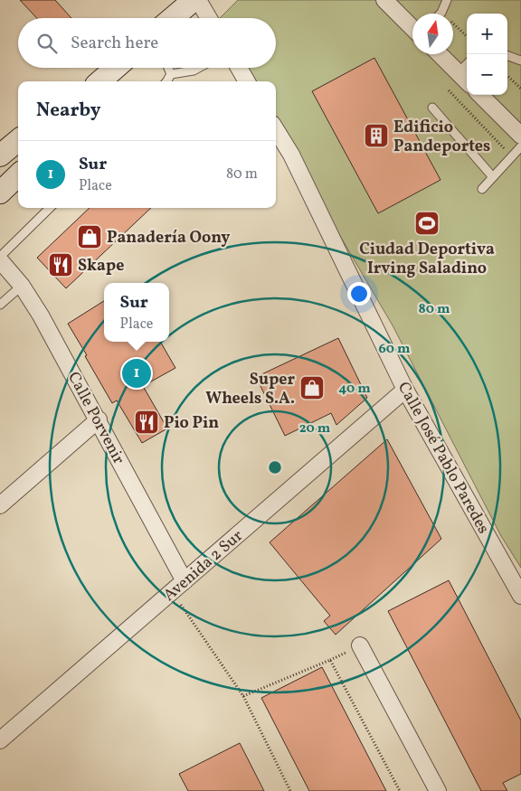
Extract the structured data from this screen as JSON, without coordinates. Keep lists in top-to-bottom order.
{
  "streets": {
    "street": ["Calle Porvenir", "Calle José Pablo Paredes", "Avenida 2 Sur"]
  },
  "crossings": [
    ["Calle Porvenir", "Avenida 2 Sur"],
    ["Calle José Pablo Paredes", "Avenida 2 Sur"]
  ],
  "places": {
    "building": ["Edificio Pandeportes"],
    "sports": ["Ciudad Deportiva Irving Saladino"],
    "shop": ["Panadería Oony", "Super Wheels S.A."],
    "restaurant": ["Skape", "Pio Pin"]
  },
  "north": "top",
  "page": {
    "map_buttons": ["+", "−"],
    "search": "Search here",
    "heading": "Nearby",
    "list": [
      {
        "mark": "1",
        "name": "Sur",
        "note": "Place",
        "value": "80 m"
      }
    ],
    "popup": ["Sur", "Place"],
    "pins": "1"
  },
  "rings": [
    "80 m",
    "60 m",
    "40 m",
    "20 m"
  ]
}
